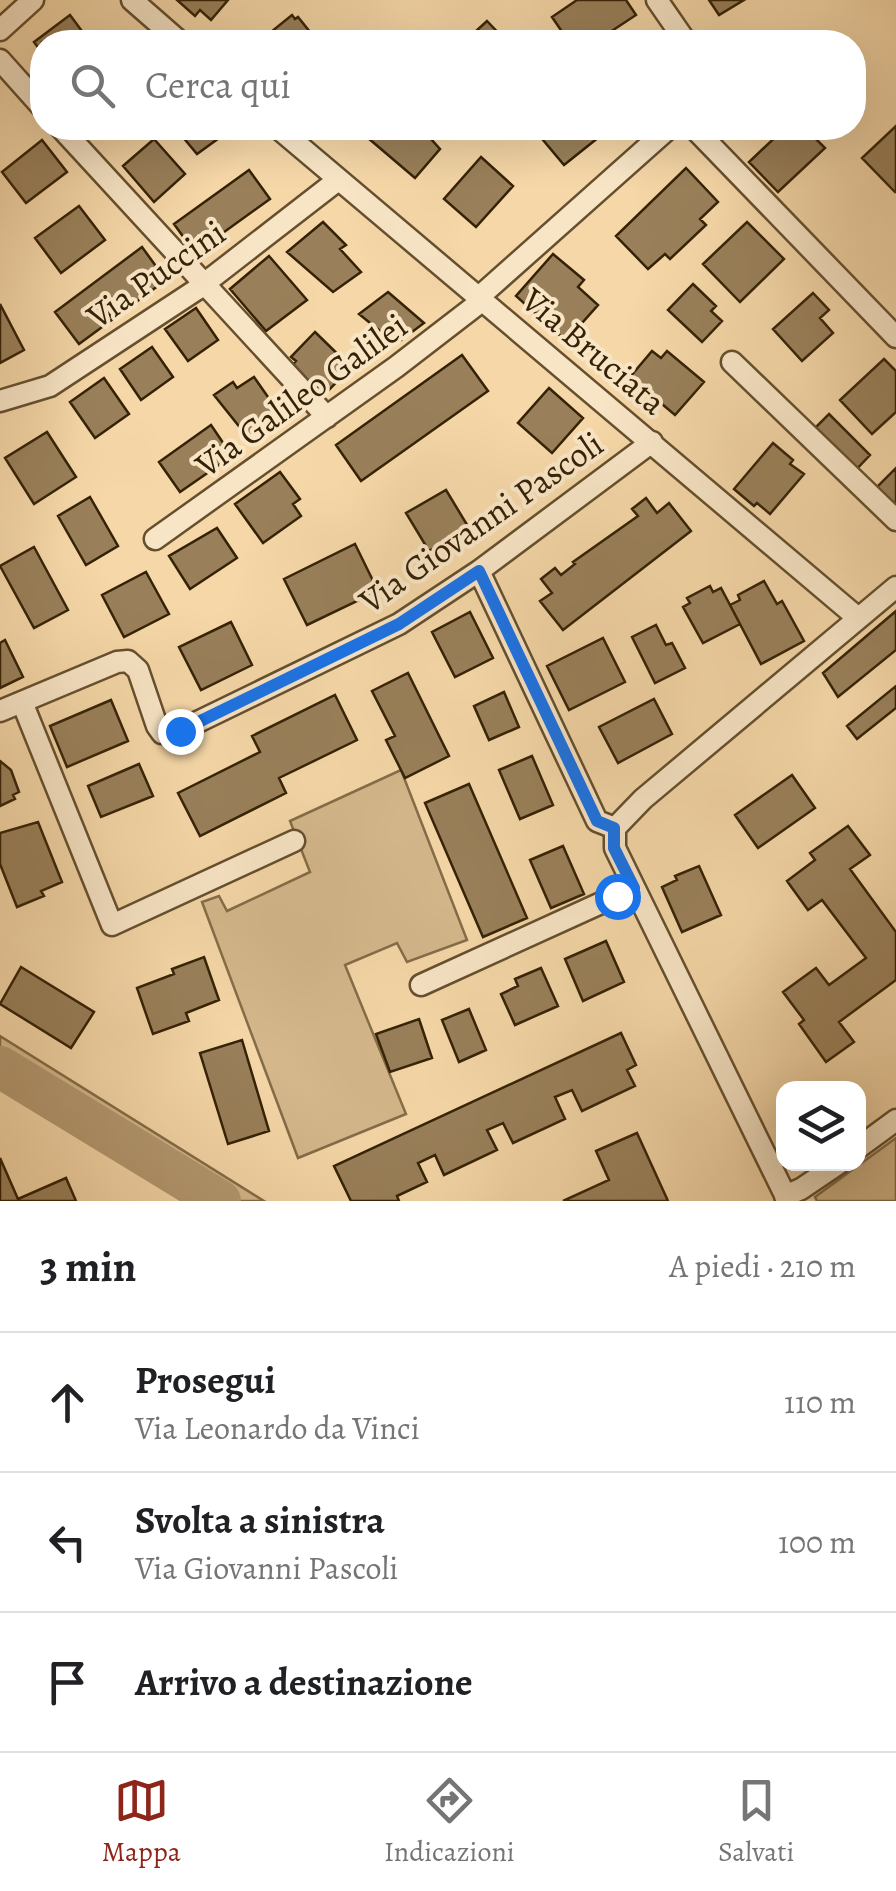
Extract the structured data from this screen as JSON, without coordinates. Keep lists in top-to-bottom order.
{
  "streets": {
    "street": [
      "Via Puccini",
      "Via Bruciata",
      "Via Galileo Galilei",
      "Via Giovanni Pascoli"
    ]
  },
  "crossings": [
    ["Via Puccini", "Via Bruciata"],
    ["Via Bruciata", "Via Galileo Galilei"],
    ["Via Bruciata", "Via Giovanni Pascoli"]
  ],
  "page": {
    "search": "Cerca qui",
    "heading": ["3 min", "A piedi · 210 m"],
    "list": [
      ["Prosegui", "Via Leonardo da Vinci", "110 m"],
      ["Svolta a sinistra", "Via Giovanni Pascoli", "100 m"],
      "Arrivo a destinazione"
    ],
    "nav": ["Mappa", "Indicazioni", "Salvati"]
  }
}
